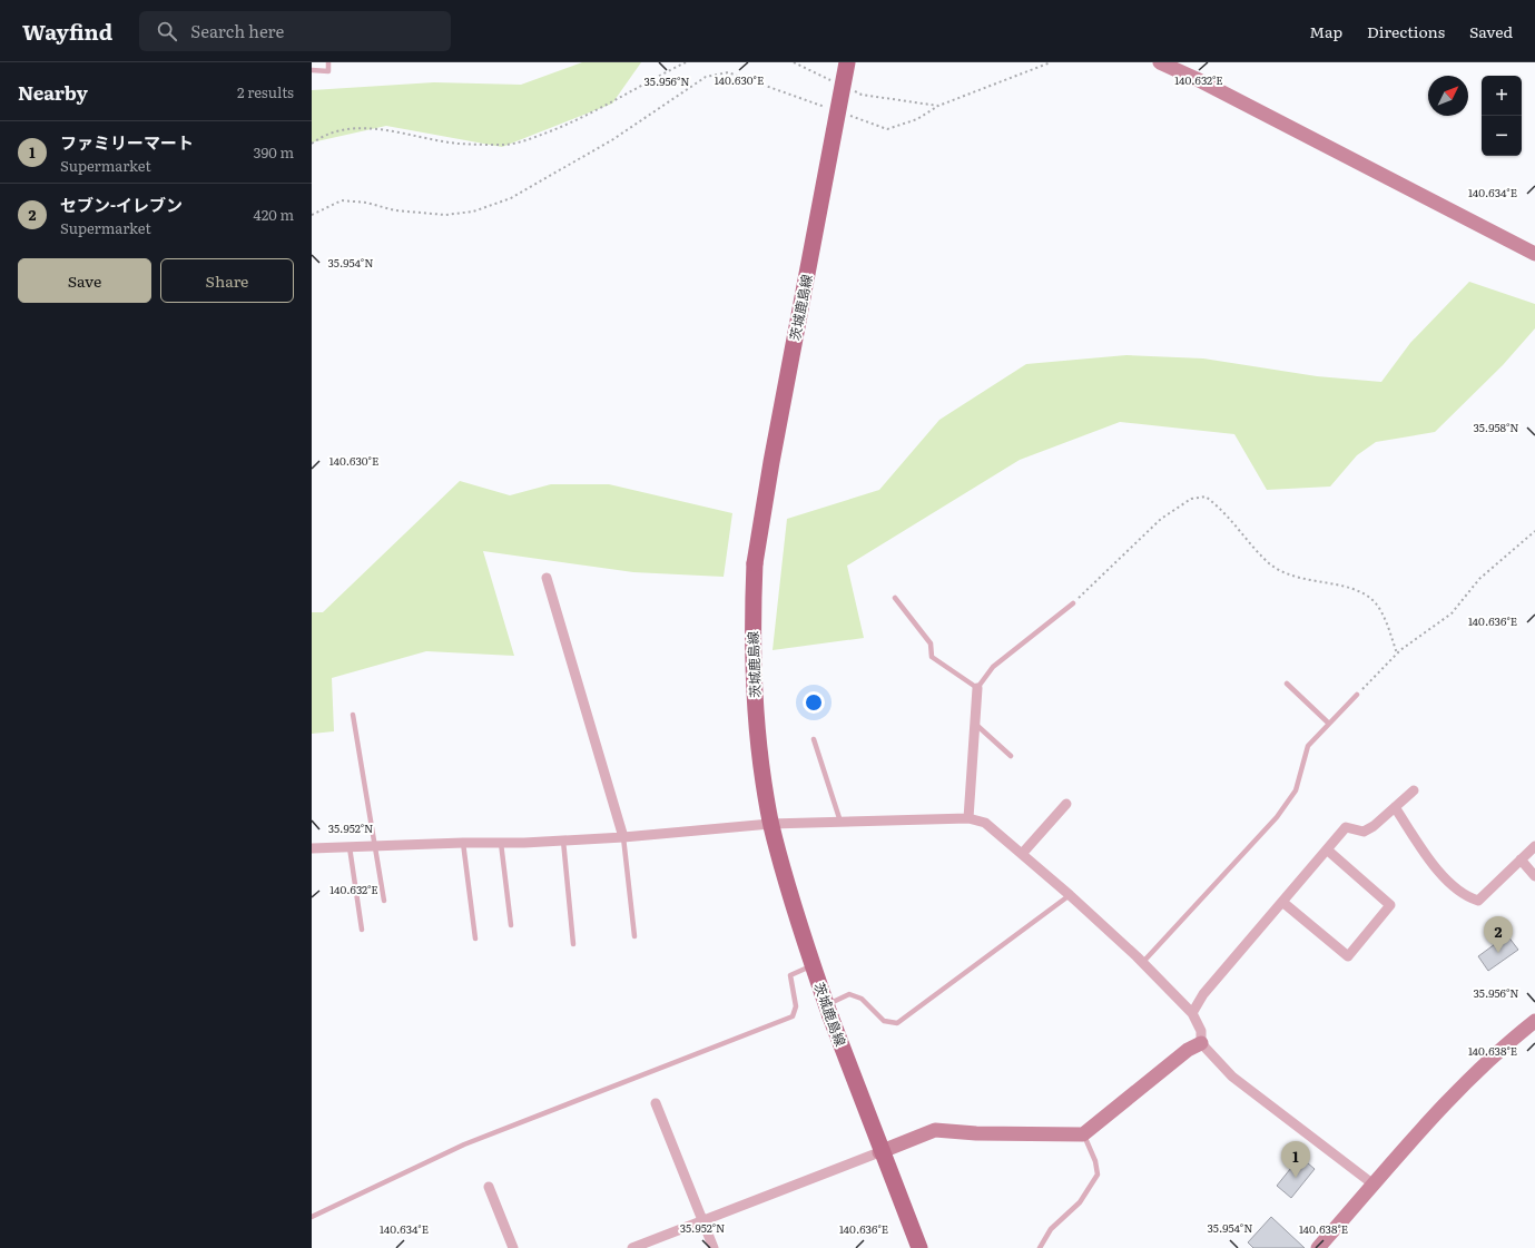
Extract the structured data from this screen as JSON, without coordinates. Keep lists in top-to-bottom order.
{
  "streets": {
    "main road": ["茨城鹿島線"]
  },
  "north": "top right",
  "page": {
    "header": "Wayfind",
    "search": "Search here",
    "nav": ["Map", "Directions", "Saved"],
    "heading": ["Nearby", "2 results"],
    "map_buttons": ["+", "−"],
    "list": [
      {
        "mark": "1",
        "name": "ファミリーマート",
        "note": "Supermarket",
        "value": "390 m"
      },
      {
        "mark": "2",
        "name": "セブン-イレブン",
        "note": "Supermarket",
        "value": "420 m"
      }
    ],
    "buttons": ["Save", "Share"],
    "pins": ["2", "1"]
  },
  "coordinates": [
    "140.630°E",
    "140.632°E",
    "35.956°N",
    "140.634°E",
    "35.954°N",
    "35.958°N",
    "140.636°E",
    "35.952°N",
    "140.638°E"
  ]
}
